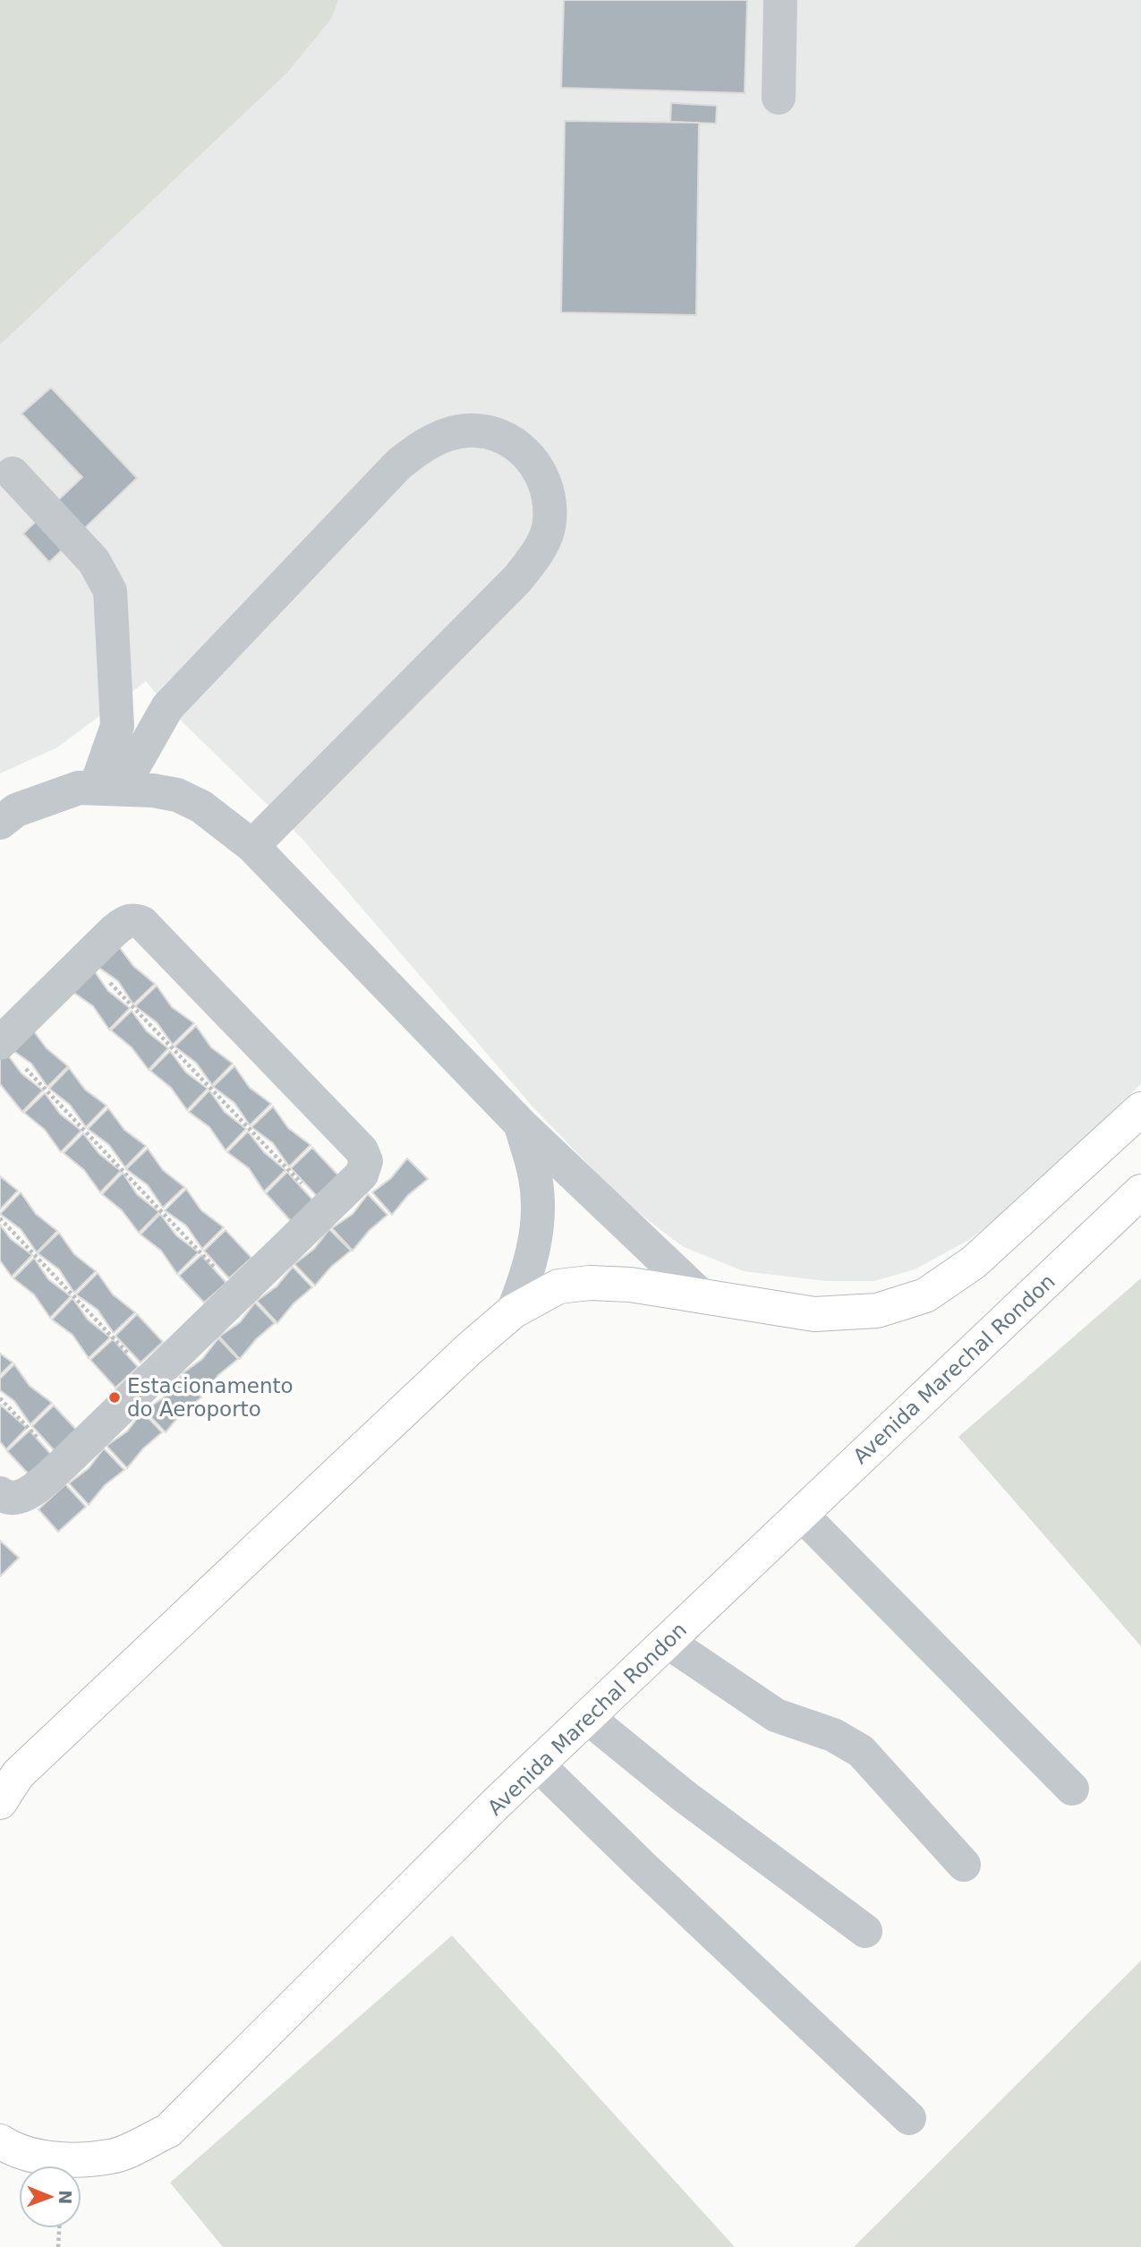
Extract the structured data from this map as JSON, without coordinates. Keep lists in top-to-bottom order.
{
  "streets": {
    "main road": ["Avenida Marechal Rondon"]
  },
  "places": ["Estacionamento do Aeroporto"],
  "north": "right"
}
